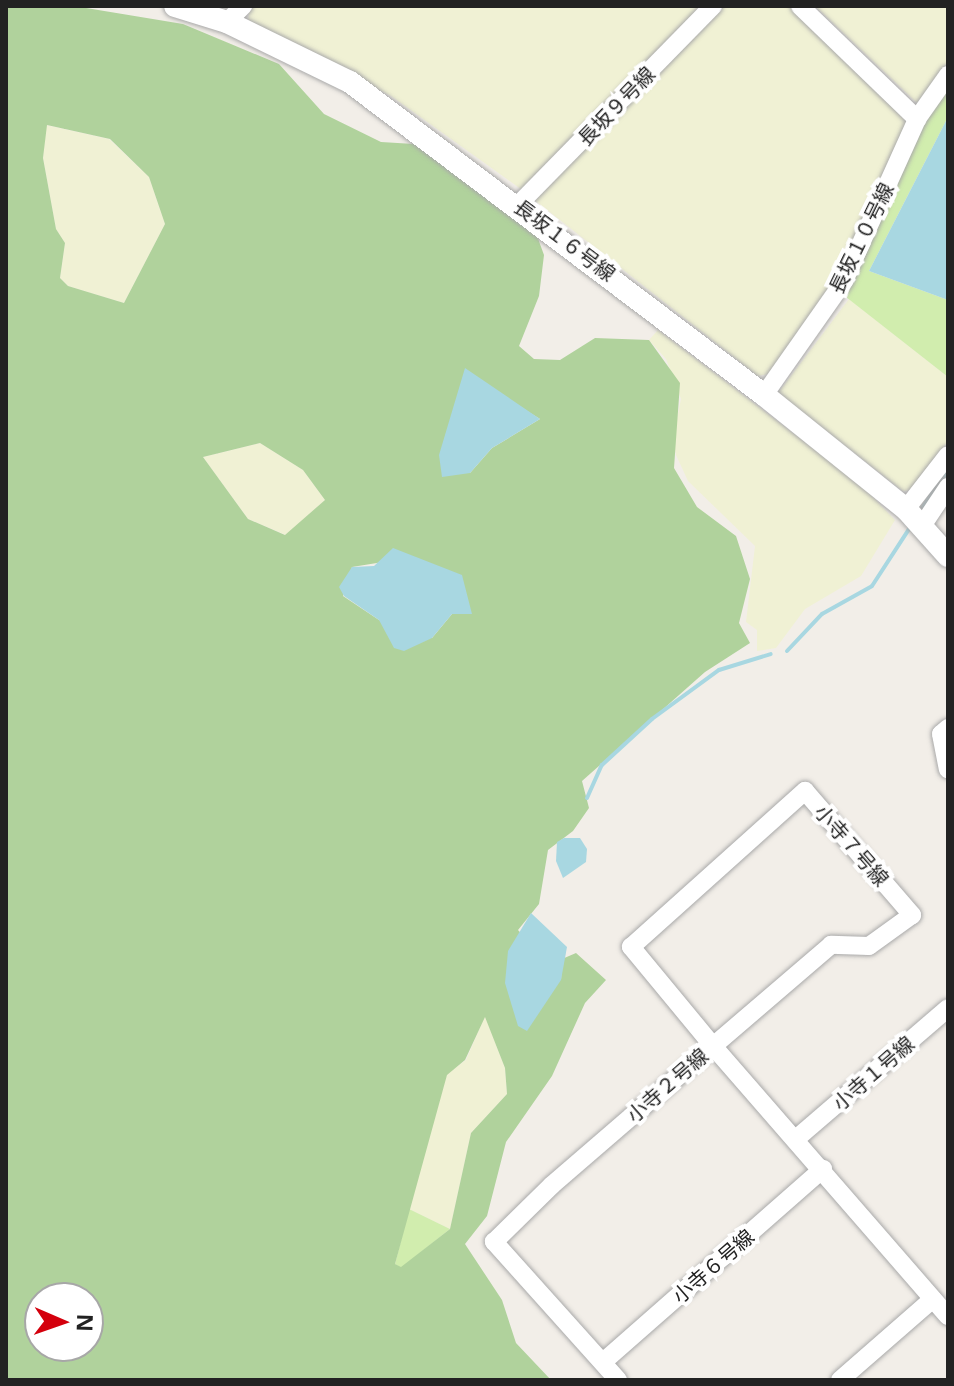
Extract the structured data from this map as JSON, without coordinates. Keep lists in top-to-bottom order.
{
  "streets": {
    "street": [
      "長坂９号線",
      "長坂１０号線",
      "長坂１６号線",
      "小寺７号線",
      "小寺１号線",
      "小寺２号線",
      "小寺６号線"
    ]
  },
  "crossings": [
    ["長坂９号線", "長坂１６号線"],
    ["長坂１０号線", "長坂１６号線"],
    ["小寺７号線", "小寺２号線"],
    ["小寺１号線", "小寺２号線"],
    ["小寺２号線", "小寺６号線"]
  ],
  "north": "right"
}
